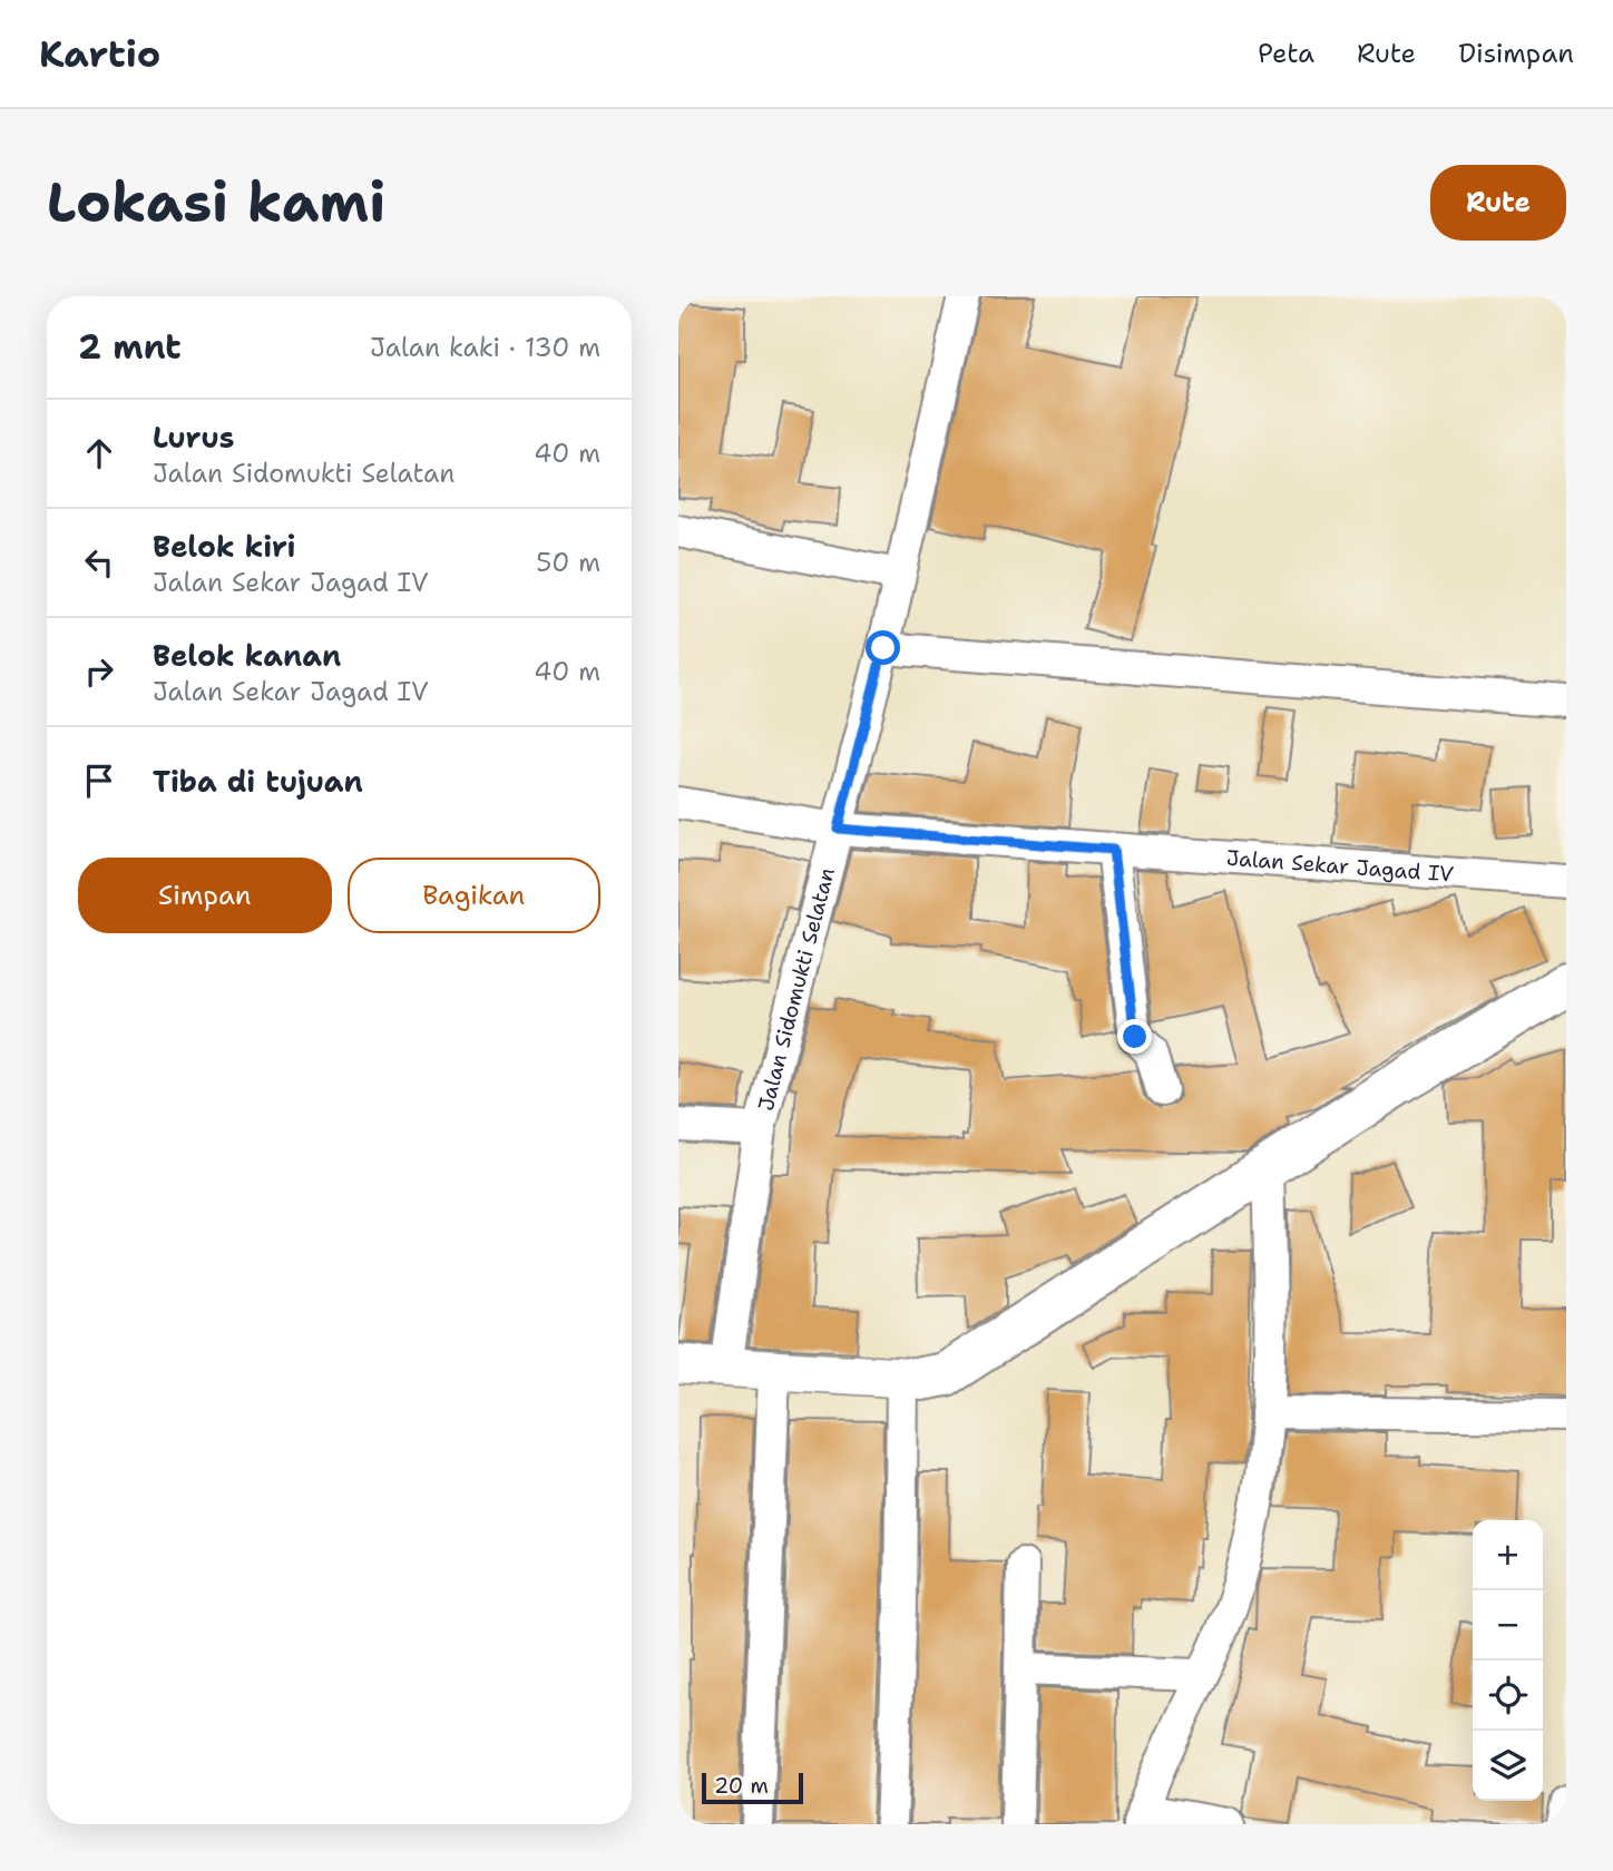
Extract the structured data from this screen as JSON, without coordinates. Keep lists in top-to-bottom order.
{
  "streets": {
    "street": ["Jalan Sekar Jagad IV", "Jalan Sidomukti Selatan"]
  },
  "crossings": [
    ["Jalan Sekar Jagad IV", "Jalan Sidomukti Selatan"]
  ],
  "scale_bar": "20 m",
  "page": {
    "header": "Kartio",
    "nav": ["Peta", "Rute", "Disimpan"],
    "buttons": [
      "Rute",
      ["Simpan", "Bagikan"]
    ],
    "title": "Lokasi kami",
    "heading": ["2 mnt", "Jalan kaki · 130 m"],
    "list": [
      ["Lurus", "Jalan Sidomukti Selatan", "40 m"],
      ["Belok kiri", "Jalan Sekar Jagad IV", "50 m"],
      ["Belok kanan", "Jalan Sekar Jagad IV", "40 m"],
      "Tiba di tujuan"
    ],
    "map_buttons": ["+", "−"],
    "scale": "20 m"
  }
}
